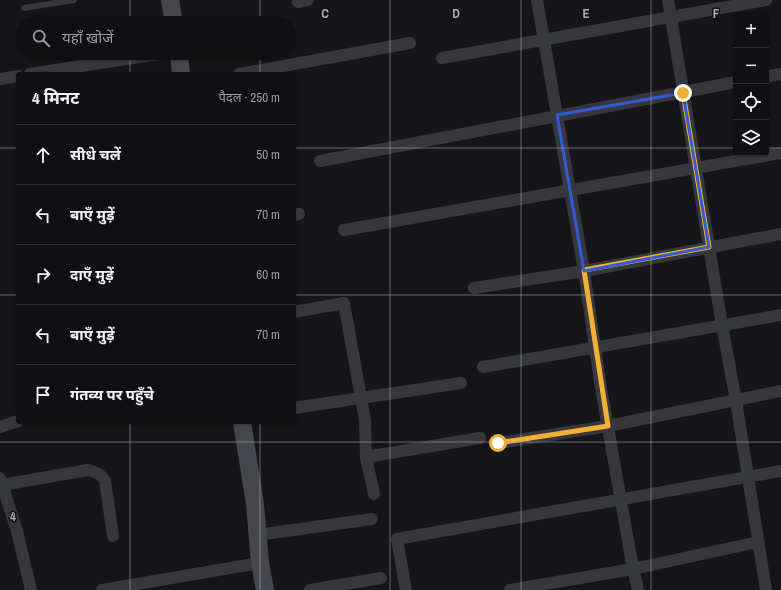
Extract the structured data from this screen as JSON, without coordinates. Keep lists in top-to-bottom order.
{
  "page": {
    "map_buttons": ["+", "−"],
    "search": "यहाँ खोजें",
    "heading": ["4 मिनट", "पैदल · 250 m"],
    "list": [
      ["सीधे चलें", "50 m"],
      ["बाएँ मुड़ें", "70 m"],
      ["दाएँ मुड़ें", "60 m"],
      ["बाएँ मुड़ें", "70 m"],
      "गंतव्य पर पहुँचे"
    ]
  },
  "grid": {
    "columns": [
      "C",
      "D",
      "E",
      "F"
    ],
    "rows": ["4"]
  }
}
